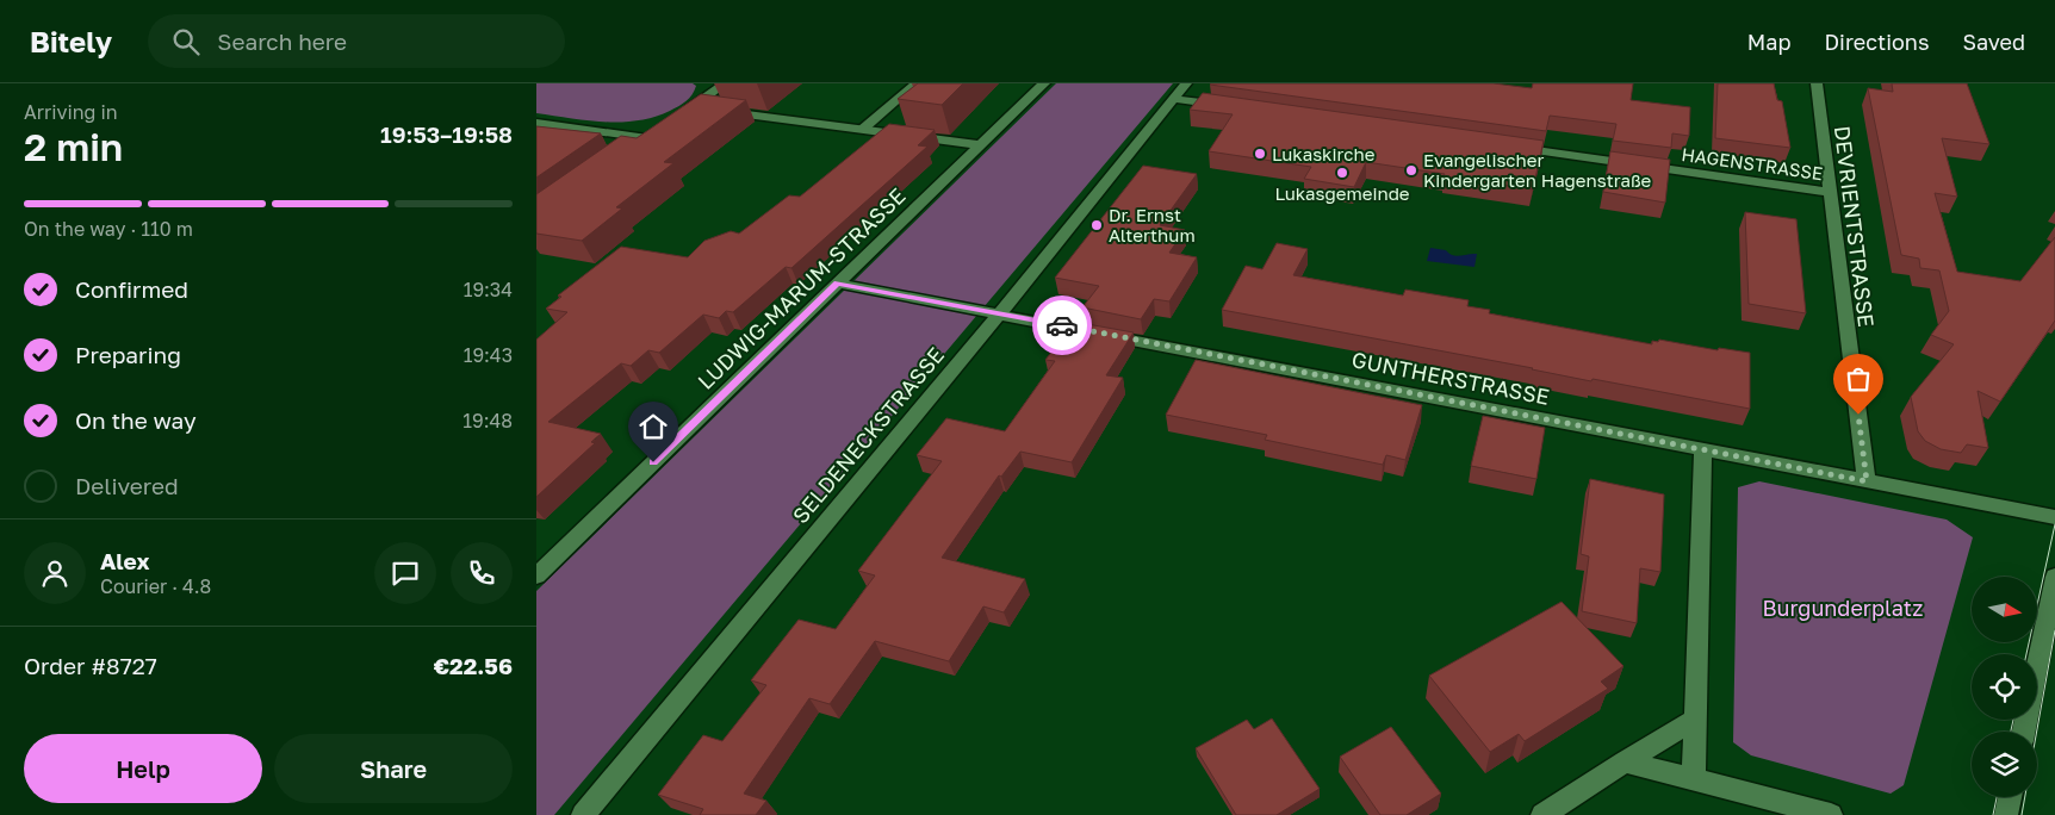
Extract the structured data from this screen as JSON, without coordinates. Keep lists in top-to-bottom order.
{
  "streets": {
    "street": [
      "HAGENSTRASSE",
      "DEVRIENTSTRASSE",
      "LUDWIG-MARUM-STRASSE",
      "GUNTHERSTRASSE",
      "SELDENECKSTRASSE"
    ]
  },
  "crossings": [
    ["HAGENSTRASSE", "DEVRIENTSTRASSE"],
    ["DEVRIENTSTRASSE", "GUNTHERSTRASSE"],
    ["LUDWIG-MARUM-STRASSE", "GUNTHERSTRASSE"],
    ["GUNTHERSTRASSE", "SELDENECKSTRASSE"]
  ],
  "parks": ["Burgunderplatz"],
  "places": [
    "Lukaskirche",
    "Evangelischer Kindergarten Hagenstraße",
    "Lukasgemeinde",
    "Dr. Ernst Alterthum"
  ],
  "north": "right",
  "page": {
    "header": "Bitely",
    "search": "Search here",
    "nav": ["Map", "Directions", "Saved"],
    "heading": ["2 min", "Arriving in", "19:53–19:58"],
    "panel": [
      "Alex",
      "Courier · 4.8",
      "Order #8727",
      "€22.56"
    ],
    "bar": "On the way · 110 m",
    "list": [
      ["Confirmed", "19:34"],
      ["Preparing", "19:43"],
      ["On the way", "19:48"],
      "Delivered"
    ],
    "buttons": ["Help", "Share"]
  }
}
